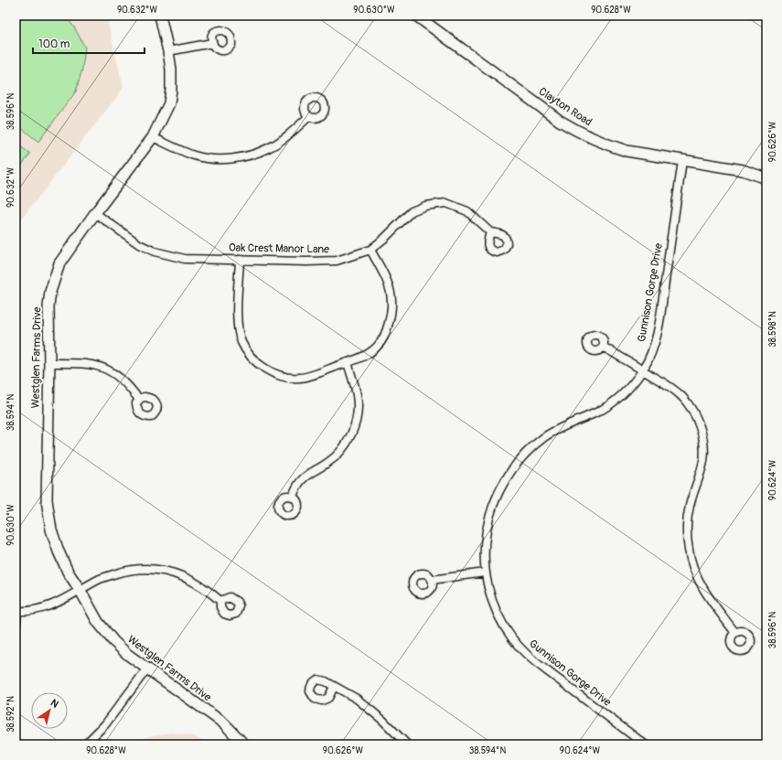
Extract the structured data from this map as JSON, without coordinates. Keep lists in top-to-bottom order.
{
  "streets": {
    "street": [
      "Clayton Road",
      "Oak Crest Manor Lane",
      "Gunnison Gorge Drive",
      "Westglen Farms Drive"
    ]
  },
  "crossings": [
    ["Clayton Road", "Gunnison Gorge Drive"],
    ["Oak Crest Manor Lane", "Westglen Farms Drive"]
  ],
  "scale_bar": "100 m",
  "north": "top right",
  "coordinates": [
    "90.632°W",
    "90.630°W",
    "90.628°W",
    "38.596°N",
    "90.626°W",
    "38.598°N",
    "38.594°N",
    "90.624°W",
    "38.592°N"
  ]
}
